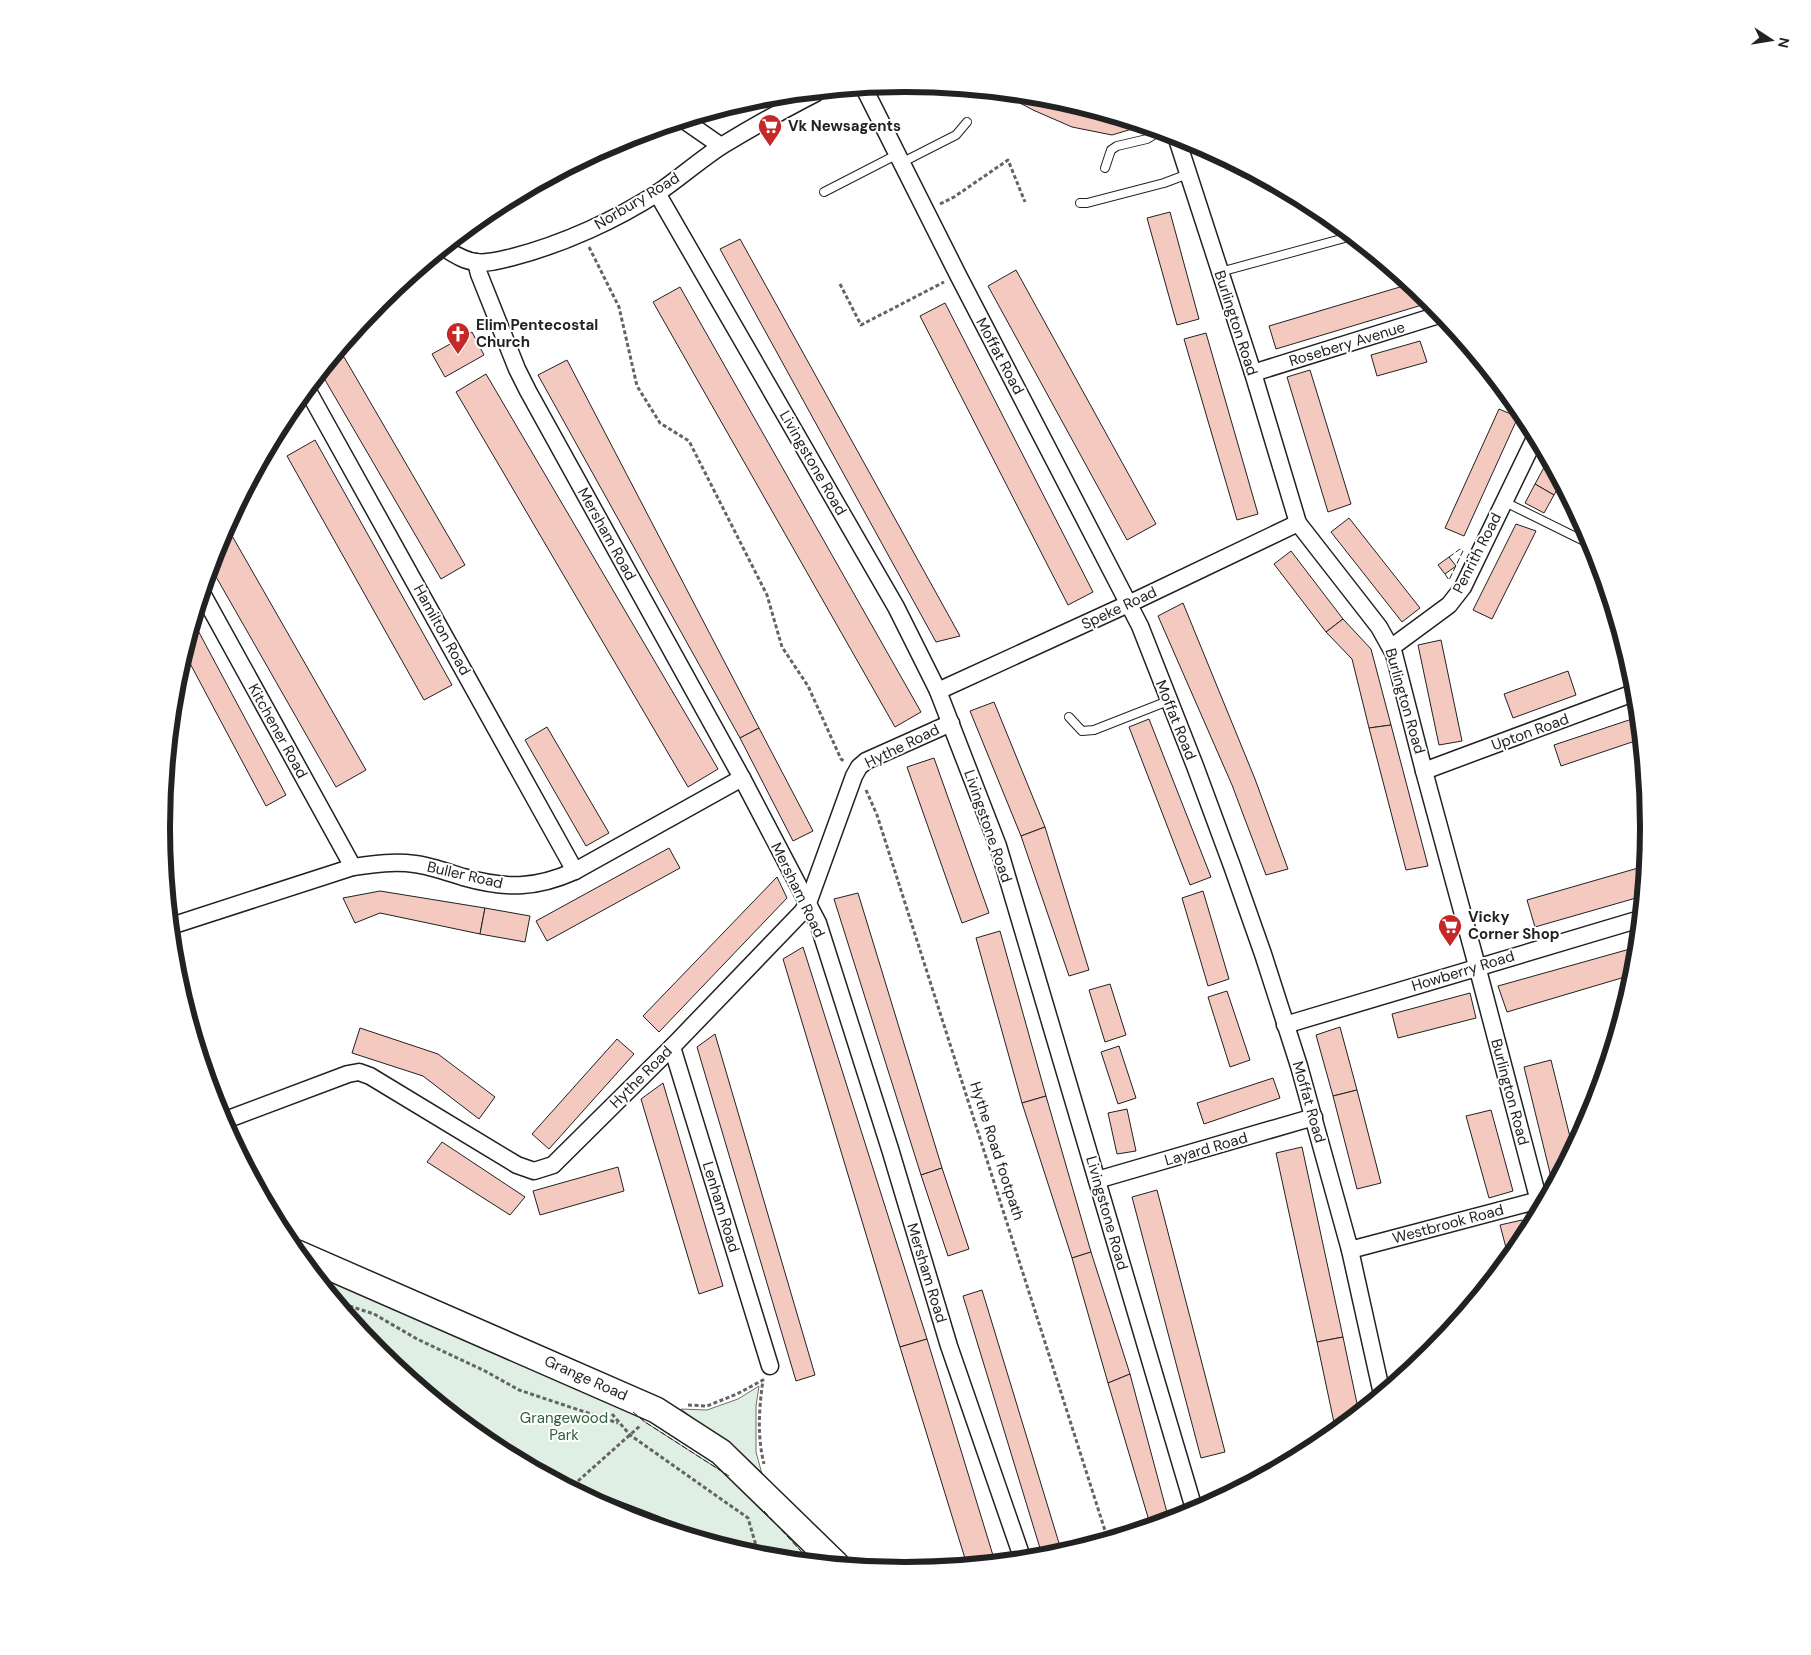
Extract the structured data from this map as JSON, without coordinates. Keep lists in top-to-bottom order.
{
  "streets": {
    "main road": ["Grange Road"],
    "street": [
      "Norbury Road",
      "Burlington Road",
      "Rosebery Avenue",
      "Moffat Road",
      "Livingstone Road",
      "Mersham Road",
      "Penrith Road",
      "Speke Road",
      "Hamilton Road",
      "Kitchener Road",
      "Upton Road",
      "Hythe Road",
      "Buller Road",
      "Howberry Road",
      "Layard Road",
      "Lenham Road",
      "Westbrook Road"
    ],
    "path": ["Hythe Road footpath"]
  },
  "crossings": [
    ["Norbury Road", "Livingstone Road"],
    ["Norbury Road", "Mersham Road"],
    ["Norbury Road", "Hythe Road footpath"],
    ["Burlington Road", "Rosebery Avenue"],
    ["Burlington Road", "Penrith Road"],
    ["Burlington Road", "Speke Road"],
    ["Burlington Road", "Upton Road"],
    ["Burlington Road", "Howberry Road"],
    ["Moffat Road", "Speke Road"],
    ["Moffat Road", "Howberry Road"],
    ["Moffat Road", "Layard Road"],
    ["Moffat Road", "Westbrook Road"],
    ["Livingstone Road", "Speke Road"],
    ["Livingstone Road", "Hythe Road"],
    ["Livingstone Road", "Layard Road"],
    ["Mersham Road", "Hythe Road"],
    ["Mersham Road", "Buller Road"],
    ["Hamilton Road", "Buller Road"],
    ["Kitchener Road", "Buller Road"],
    ["Hythe Road", "Hythe Road footpath"],
    ["Hythe Road", "Lenham Road"]
  ],
  "parks": ["Grangewood Park"],
  "places": {
    "supermarket": ["Vk Newsagents", "Vicky Corner Shop"],
    "church": ["Elim Pentecostal Church"]
  },
  "north": "right"
}
